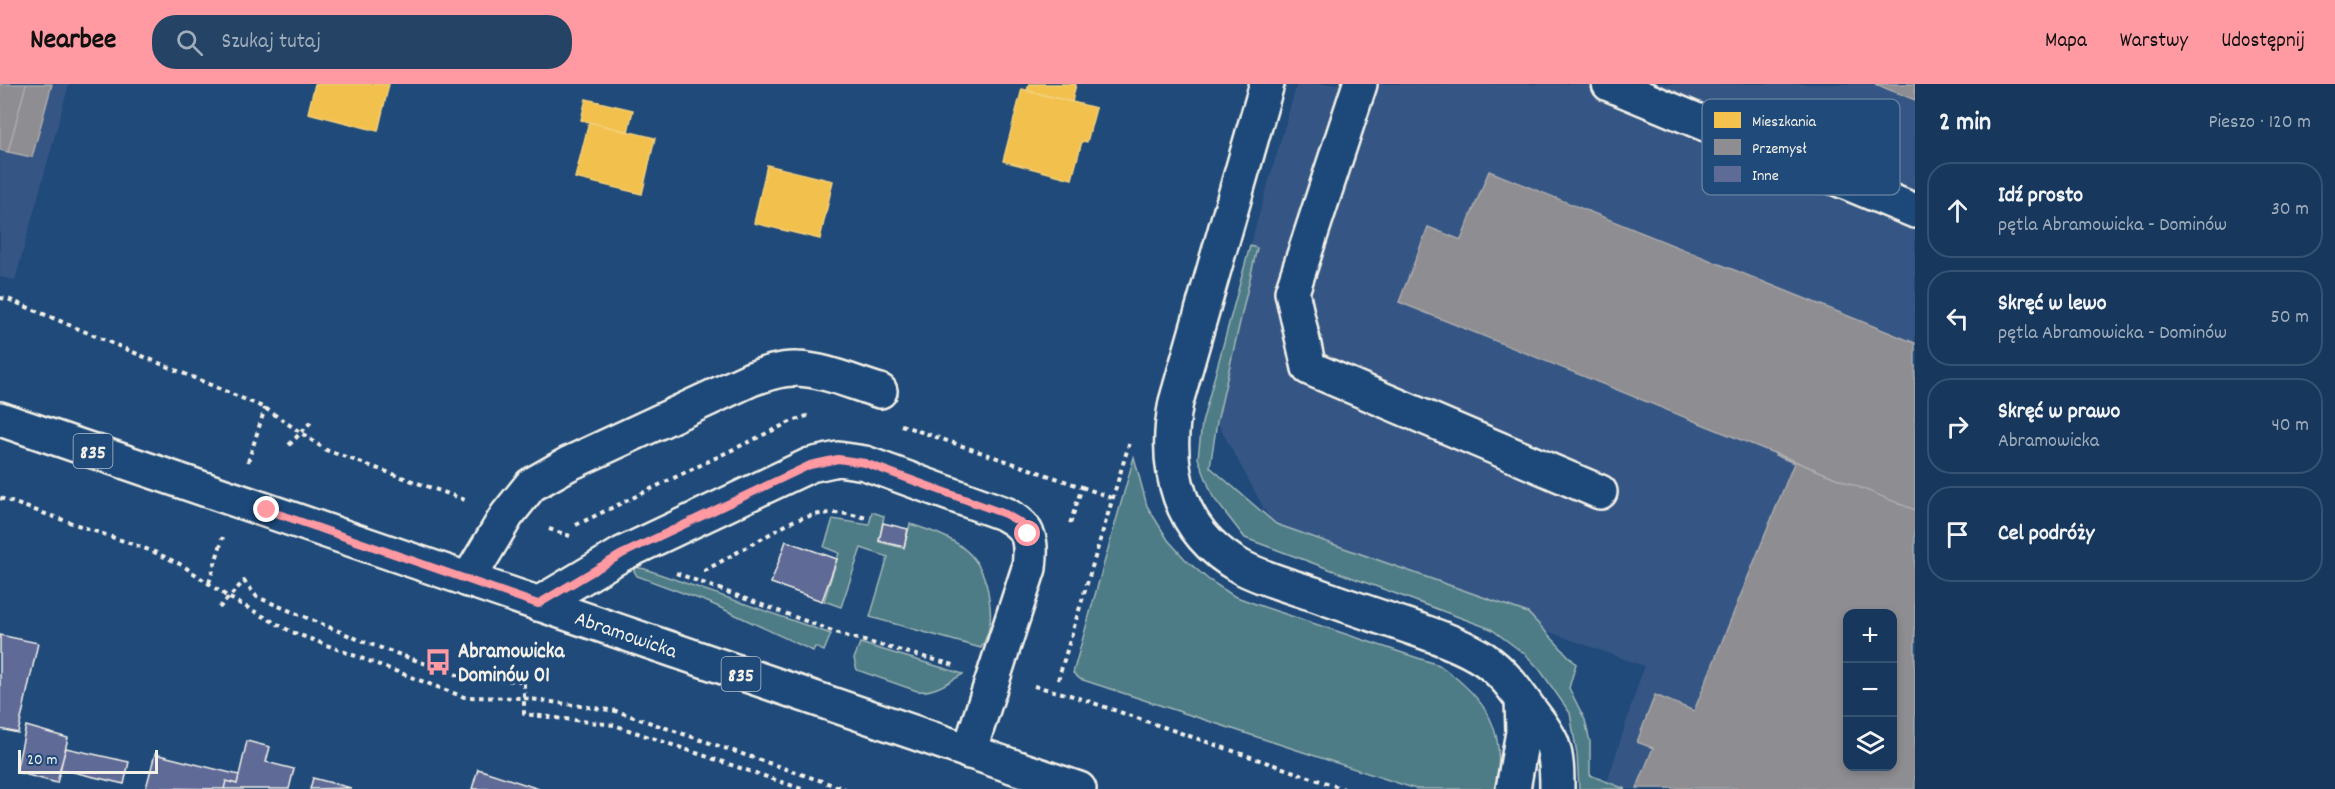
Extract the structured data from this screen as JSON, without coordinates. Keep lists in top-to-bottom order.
{
  "streets": {
    "main road": ["835", "Abramowicka"]
  },
  "places": {
    "bus stop": ["Abramowicka Dominów 01"]
  },
  "legend": ["Mieszkania", "Przemysł", "Inne"],
  "scale_bar": "20 m",
  "page": {
    "header": "Nearbee",
    "search": "Szukaj tutaj",
    "nav": ["Mapa", "Warstwy", "Udostępnij"],
    "heading": ["2 min", "Pieszo · 120 m"],
    "list": [
      ["Idź prosto", "pętla Abramowicka - Dominów", "30 m"],
      ["Skręć w lewo", "pętla Abramowicka - Dominów", "50 m"],
      ["Skręć w prawo", "Abramowicka", "40 m"],
      "Cel podróży"
    ],
    "map_buttons": ["+", "−"],
    "scale": "20 m"
  }
}
